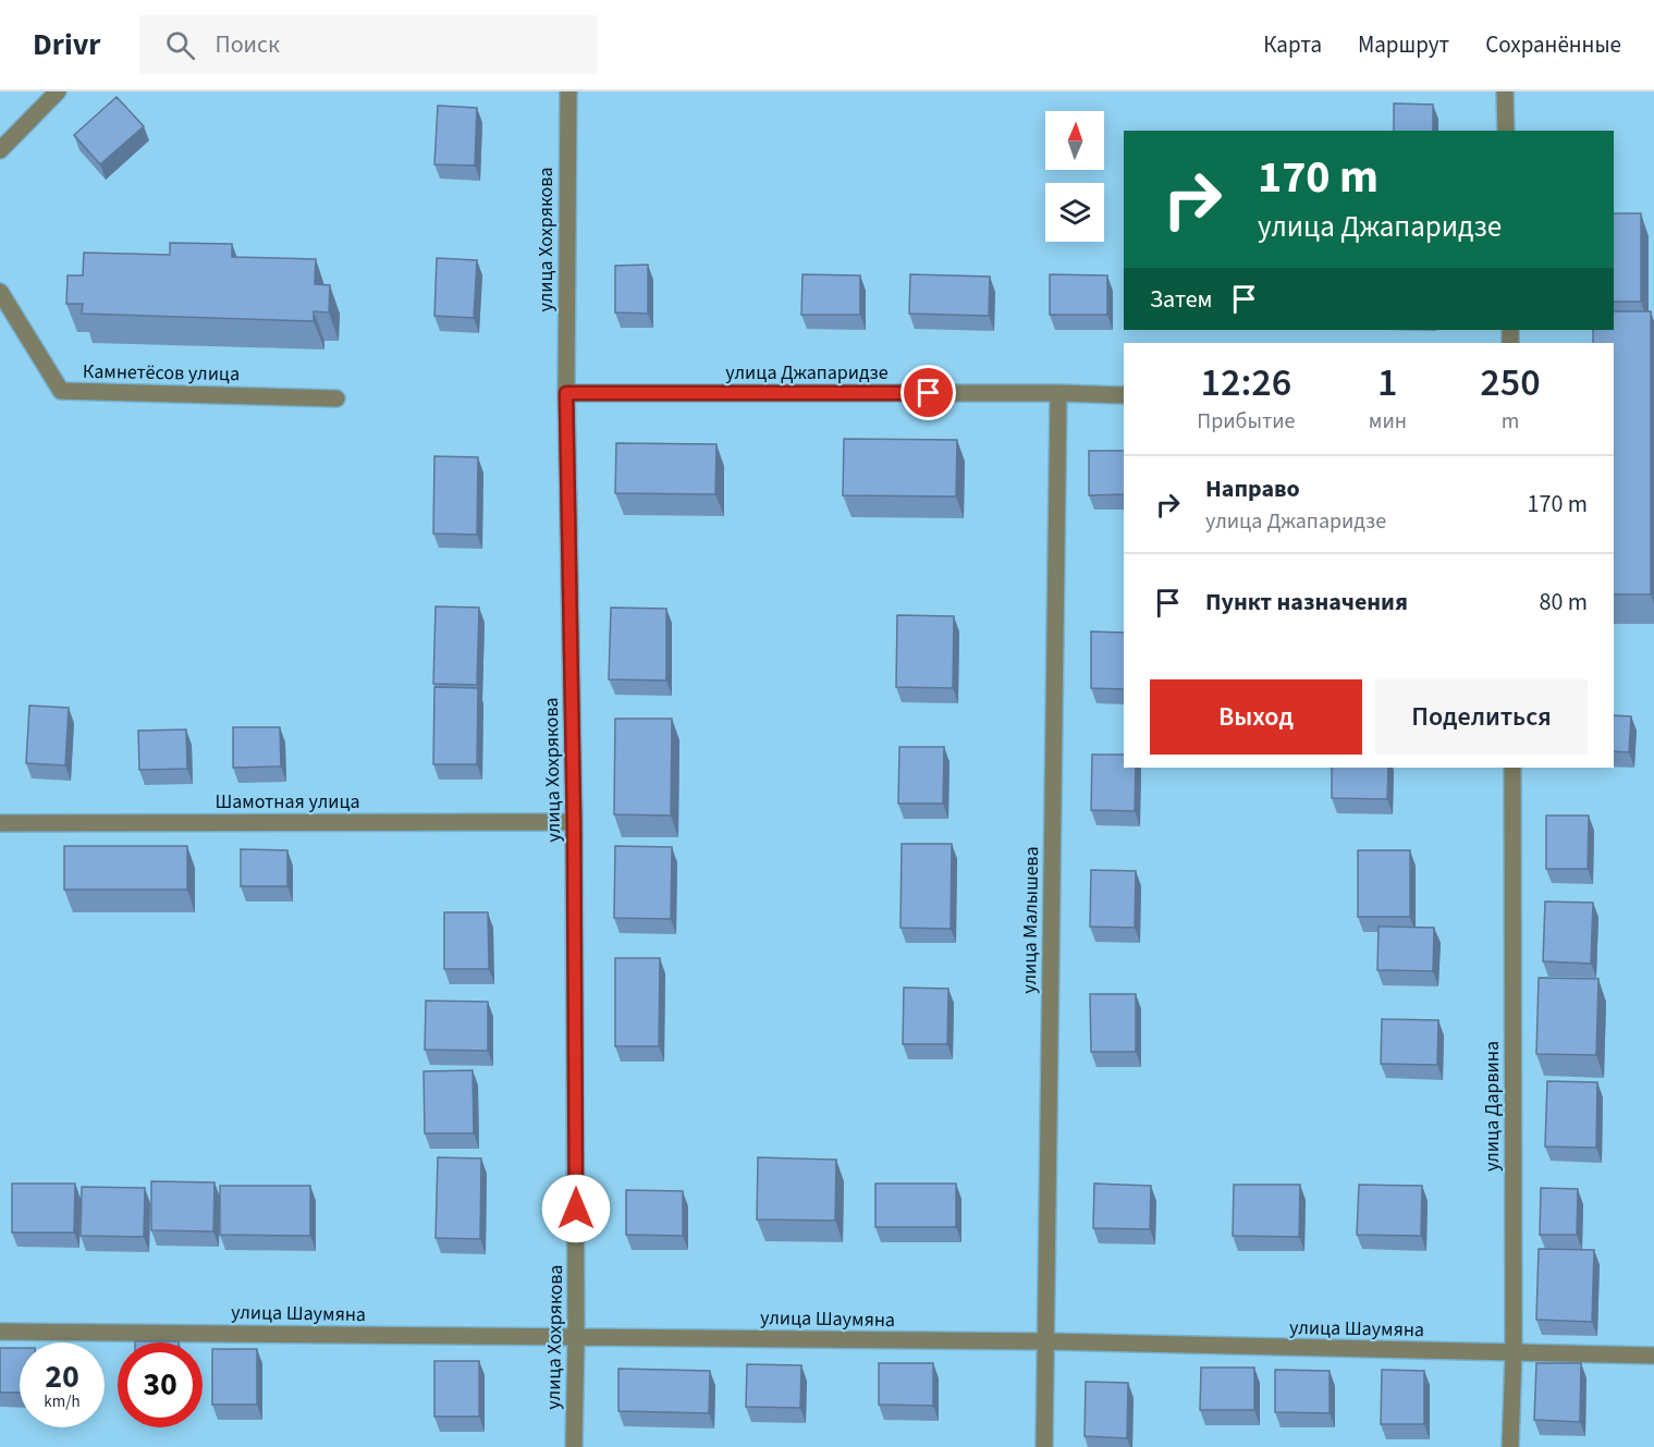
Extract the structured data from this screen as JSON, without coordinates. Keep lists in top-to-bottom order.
{
  "streets": {
    "street": [
      "улица Хохрякова",
      "Камнетёсов улица",
      "улица Джапаридзе",
      "Шамотная улица",
      "улица Малышева",
      "улица Дарвина",
      "улица Шаумяна"
    ]
  },
  "crossings": [
    ["улица Хохрякова", "улица Джапаридзе"],
    ["улица Хохрякова", "Шамотная улица"],
    ["улица Хохрякова", "улица Шаумяна"],
    ["улица Джапаридзе", "улица Малышева"],
    ["улица Малышева", "улица Шаумяна"],
    ["улица Дарвина", "улица Шаумяна"]
  ],
  "north": "top",
  "page": {
    "header": "Drivr",
    "search": "Поиск",
    "nav": ["Карта", "Маршрут", "Сохранённые"],
    "turn": ["170 m", "улица Джапаридзе"],
    "then": "Затем",
    "eta": [
      "12:26",
      "Прибытие",
      "1",
      "мин",
      "250",
      "m"
    ],
    "list": [
      {
        "name": "Направо",
        "note": "улица Джапаридзе",
        "value": "170 m"
      },
      {
        "name": "Пункт назначения",
        "value": "80 m"
      }
    ],
    "buttons": ["Выход", "Поделиться"],
    "speed": "20 km/h",
    "limit": "30"
  }
}
